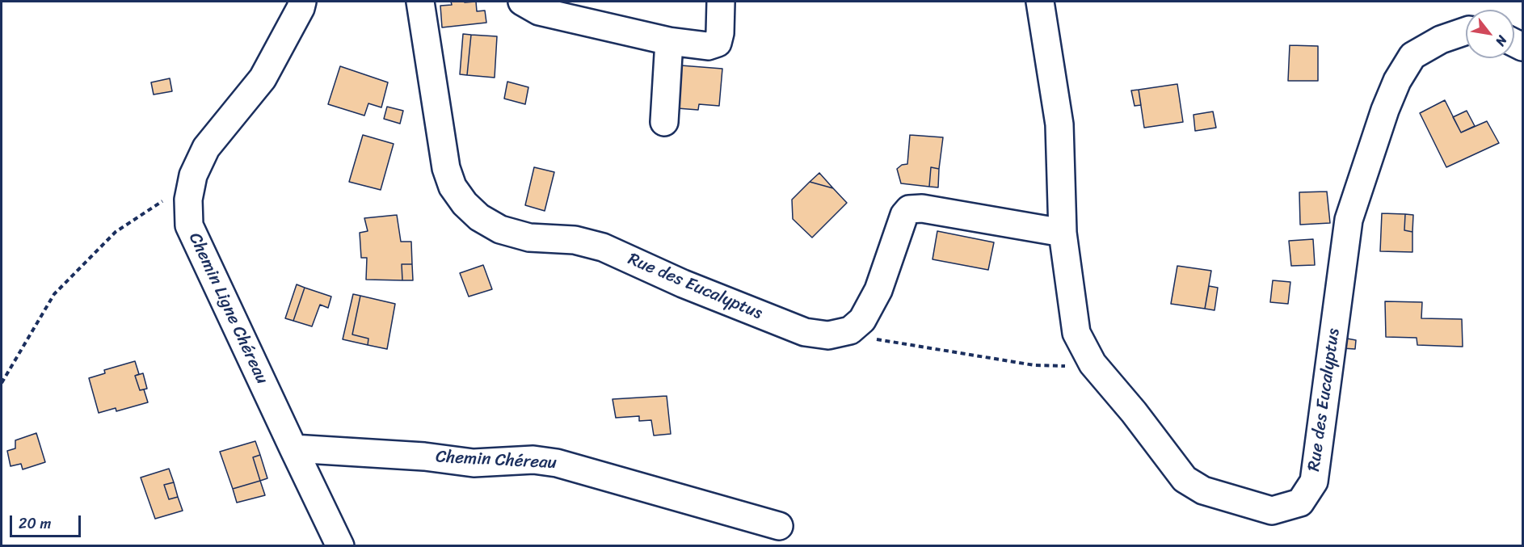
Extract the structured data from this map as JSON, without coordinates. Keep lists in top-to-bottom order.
{
  "streets": {
    "street": ["Rue des Eucalyptus", "Chemin Ligne Chéreau", "Chemin Chéreau"]
  },
  "crossings": [
    ["Chemin Ligne Chéreau", "Chemin Chéreau"]
  ],
  "scale_bar": "20 m",
  "north": "bottom right"
}
